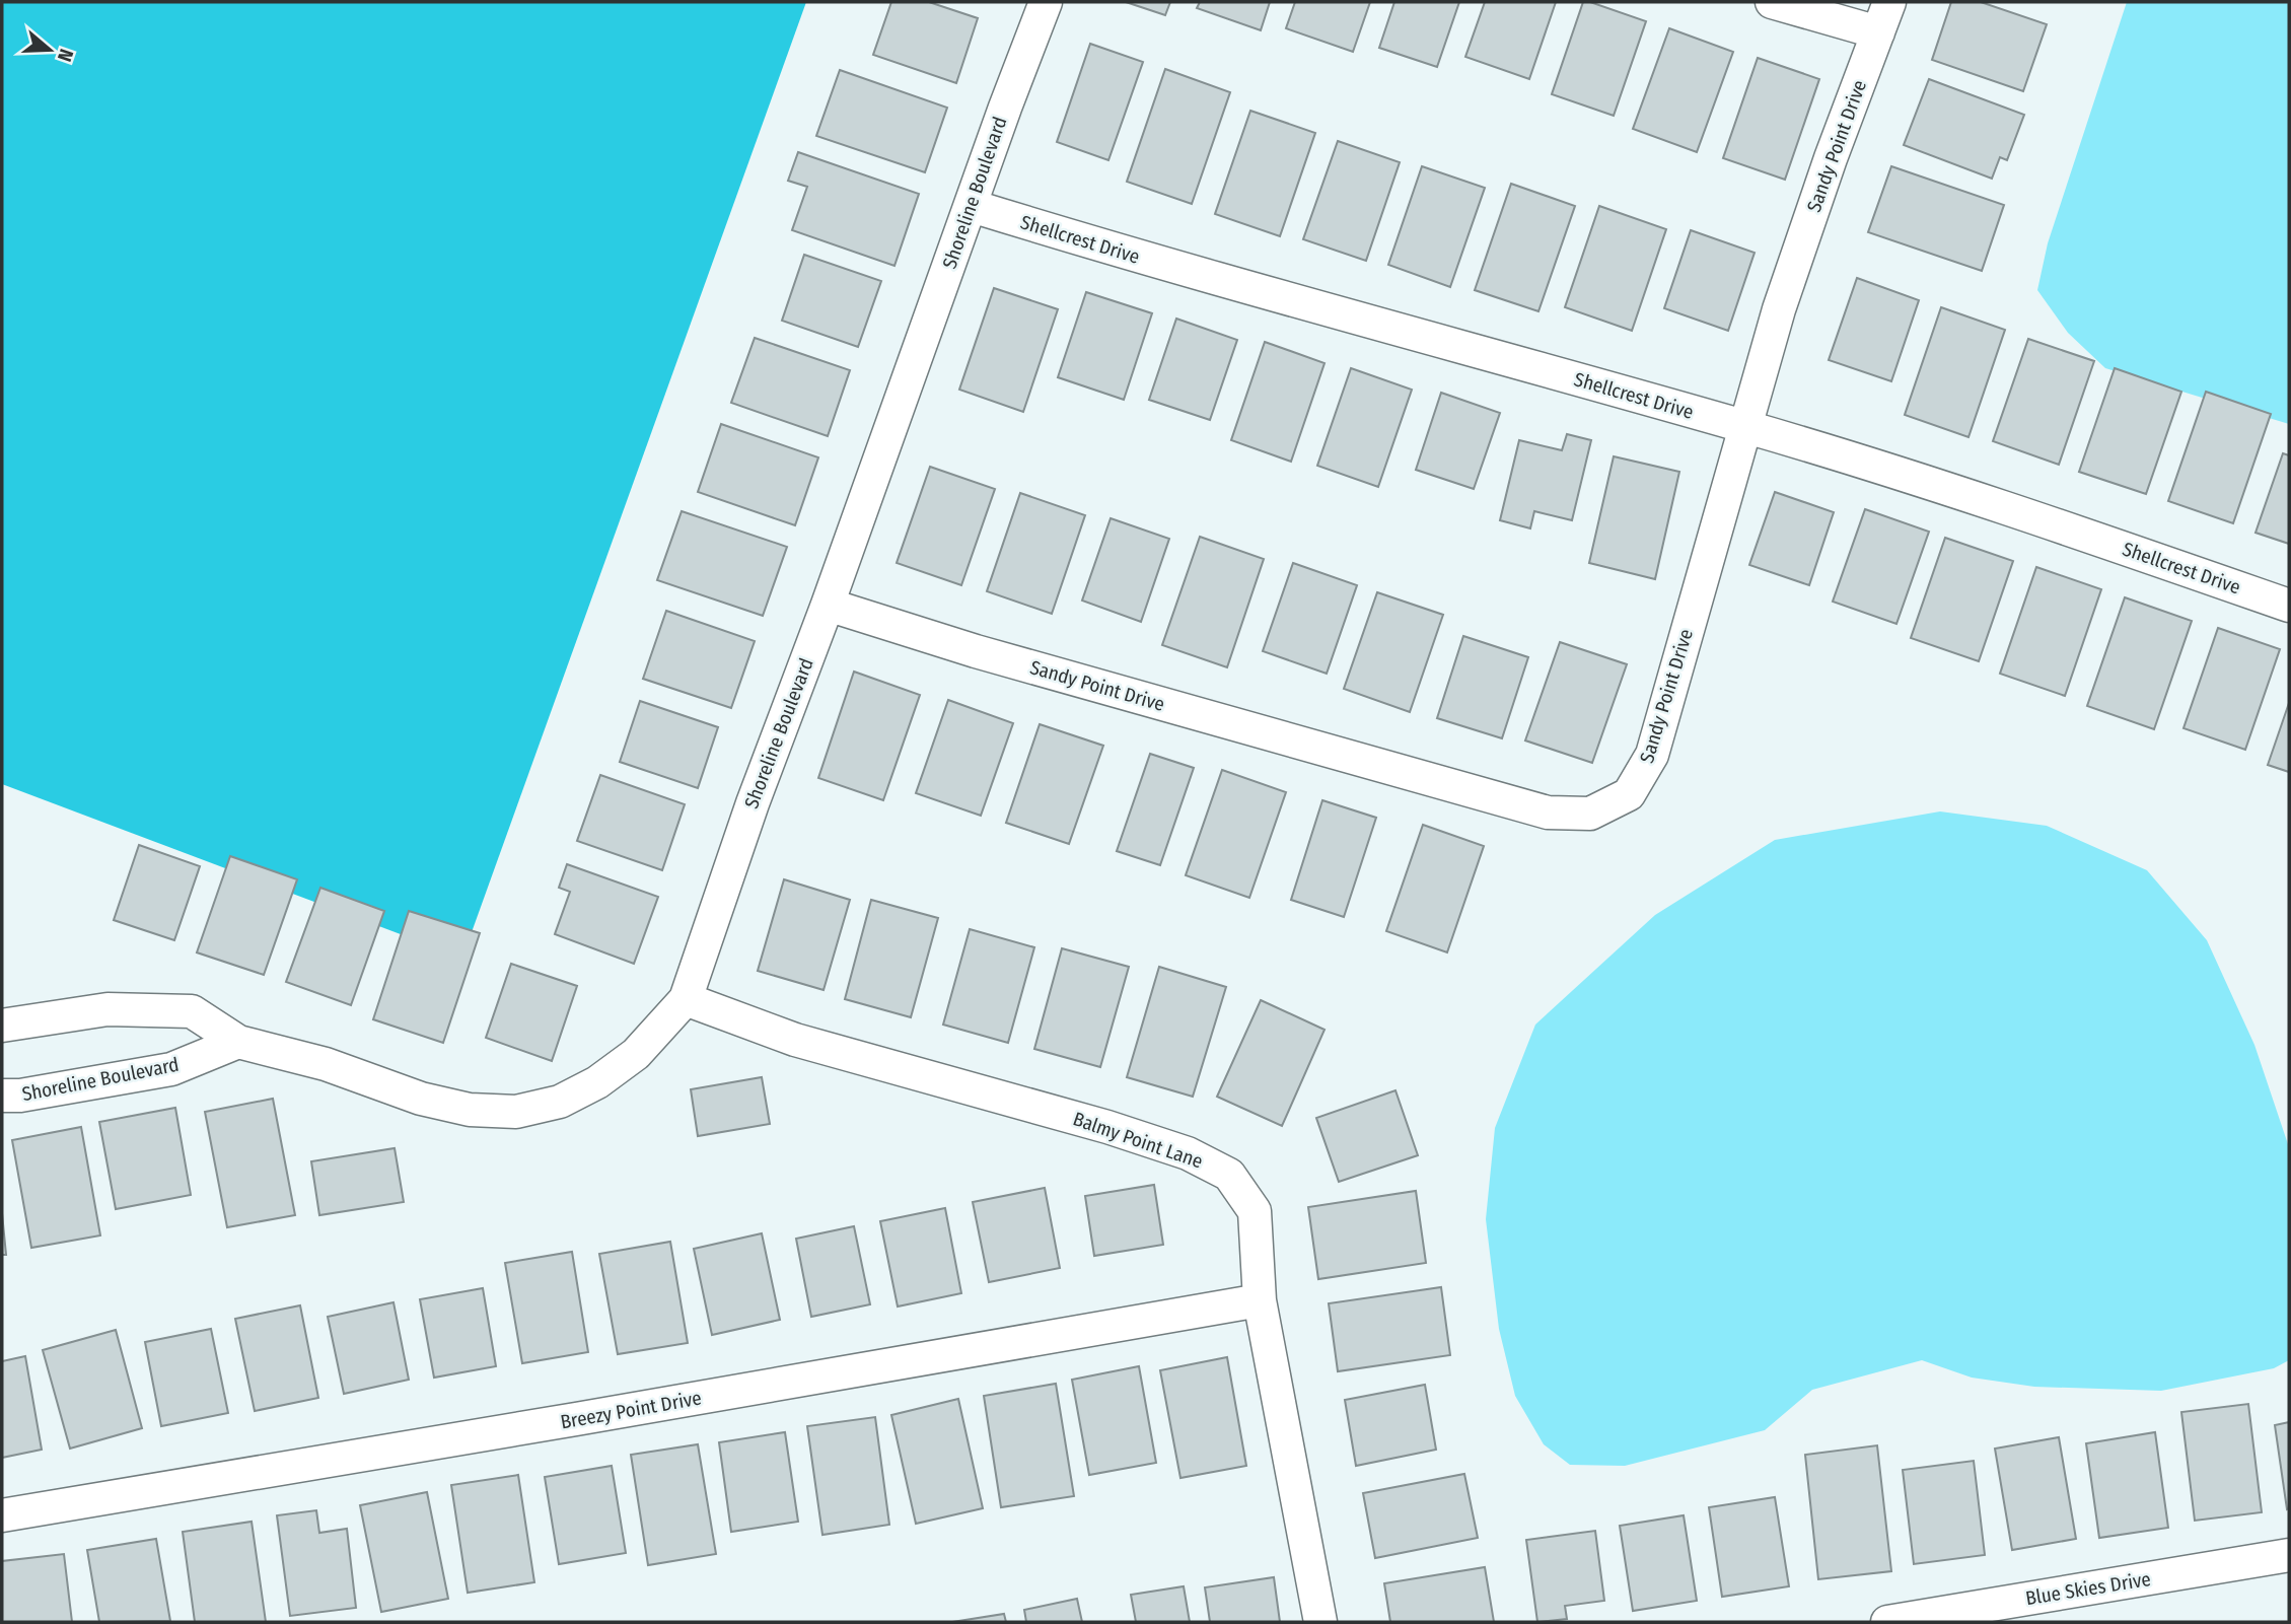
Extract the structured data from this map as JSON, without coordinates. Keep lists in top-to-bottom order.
{
  "streets": {
    "street": [
      "Sandy Point Drive",
      "Shoreline Boulevard",
      "Shellcrest Drive",
      "Balmy Point Lane",
      "Breezy Point Drive",
      "Blue Skies Drive"
    ]
  },
  "crossings": [
    ["Sandy Point Drive", "Shoreline Boulevard"],
    ["Sandy Point Drive", "Shellcrest Drive"],
    ["Shoreline Boulevard", "Shellcrest Drive"],
    ["Shoreline Boulevard", "Balmy Point Lane"],
    ["Balmy Point Lane", "Breezy Point Drive"]
  ],
  "north": "right"
}
